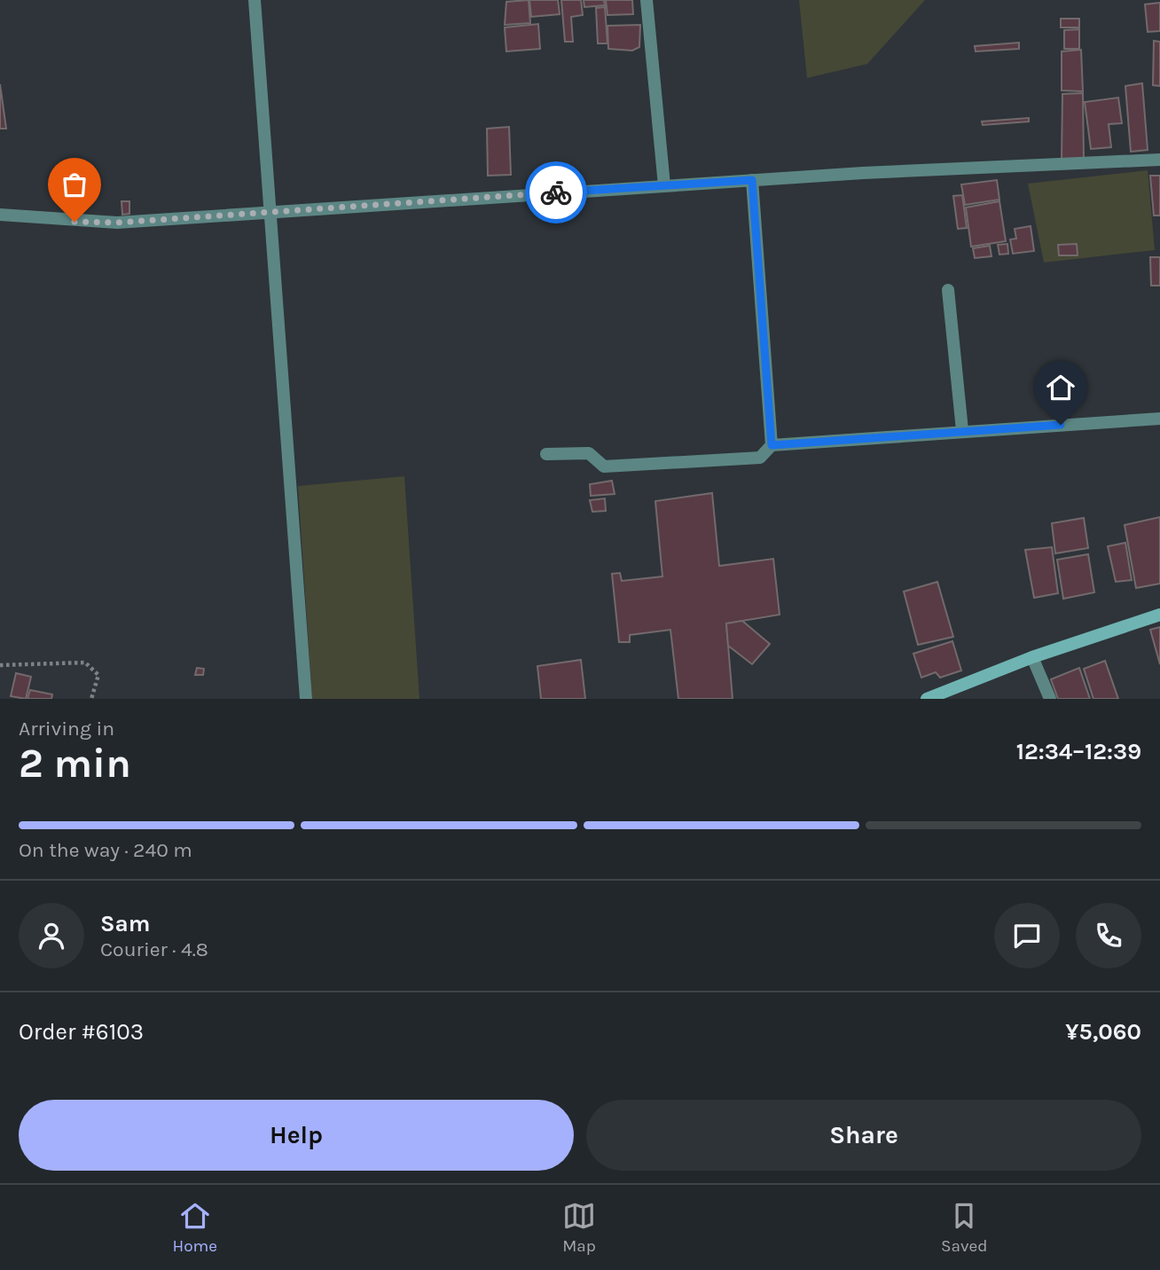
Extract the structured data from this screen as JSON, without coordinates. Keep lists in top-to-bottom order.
{
  "page": {
    "heading": ["2 min", "Arriving in", "12:34–12:39"],
    "panel": [
      "Sam",
      "Courier · 4.8",
      "Order #6103",
      "¥5,060"
    ],
    "bar": "On the way · 240 m",
    "buttons": ["Help", "Share"],
    "tabs": ["Home", "Map", "Saved"]
  }
}
